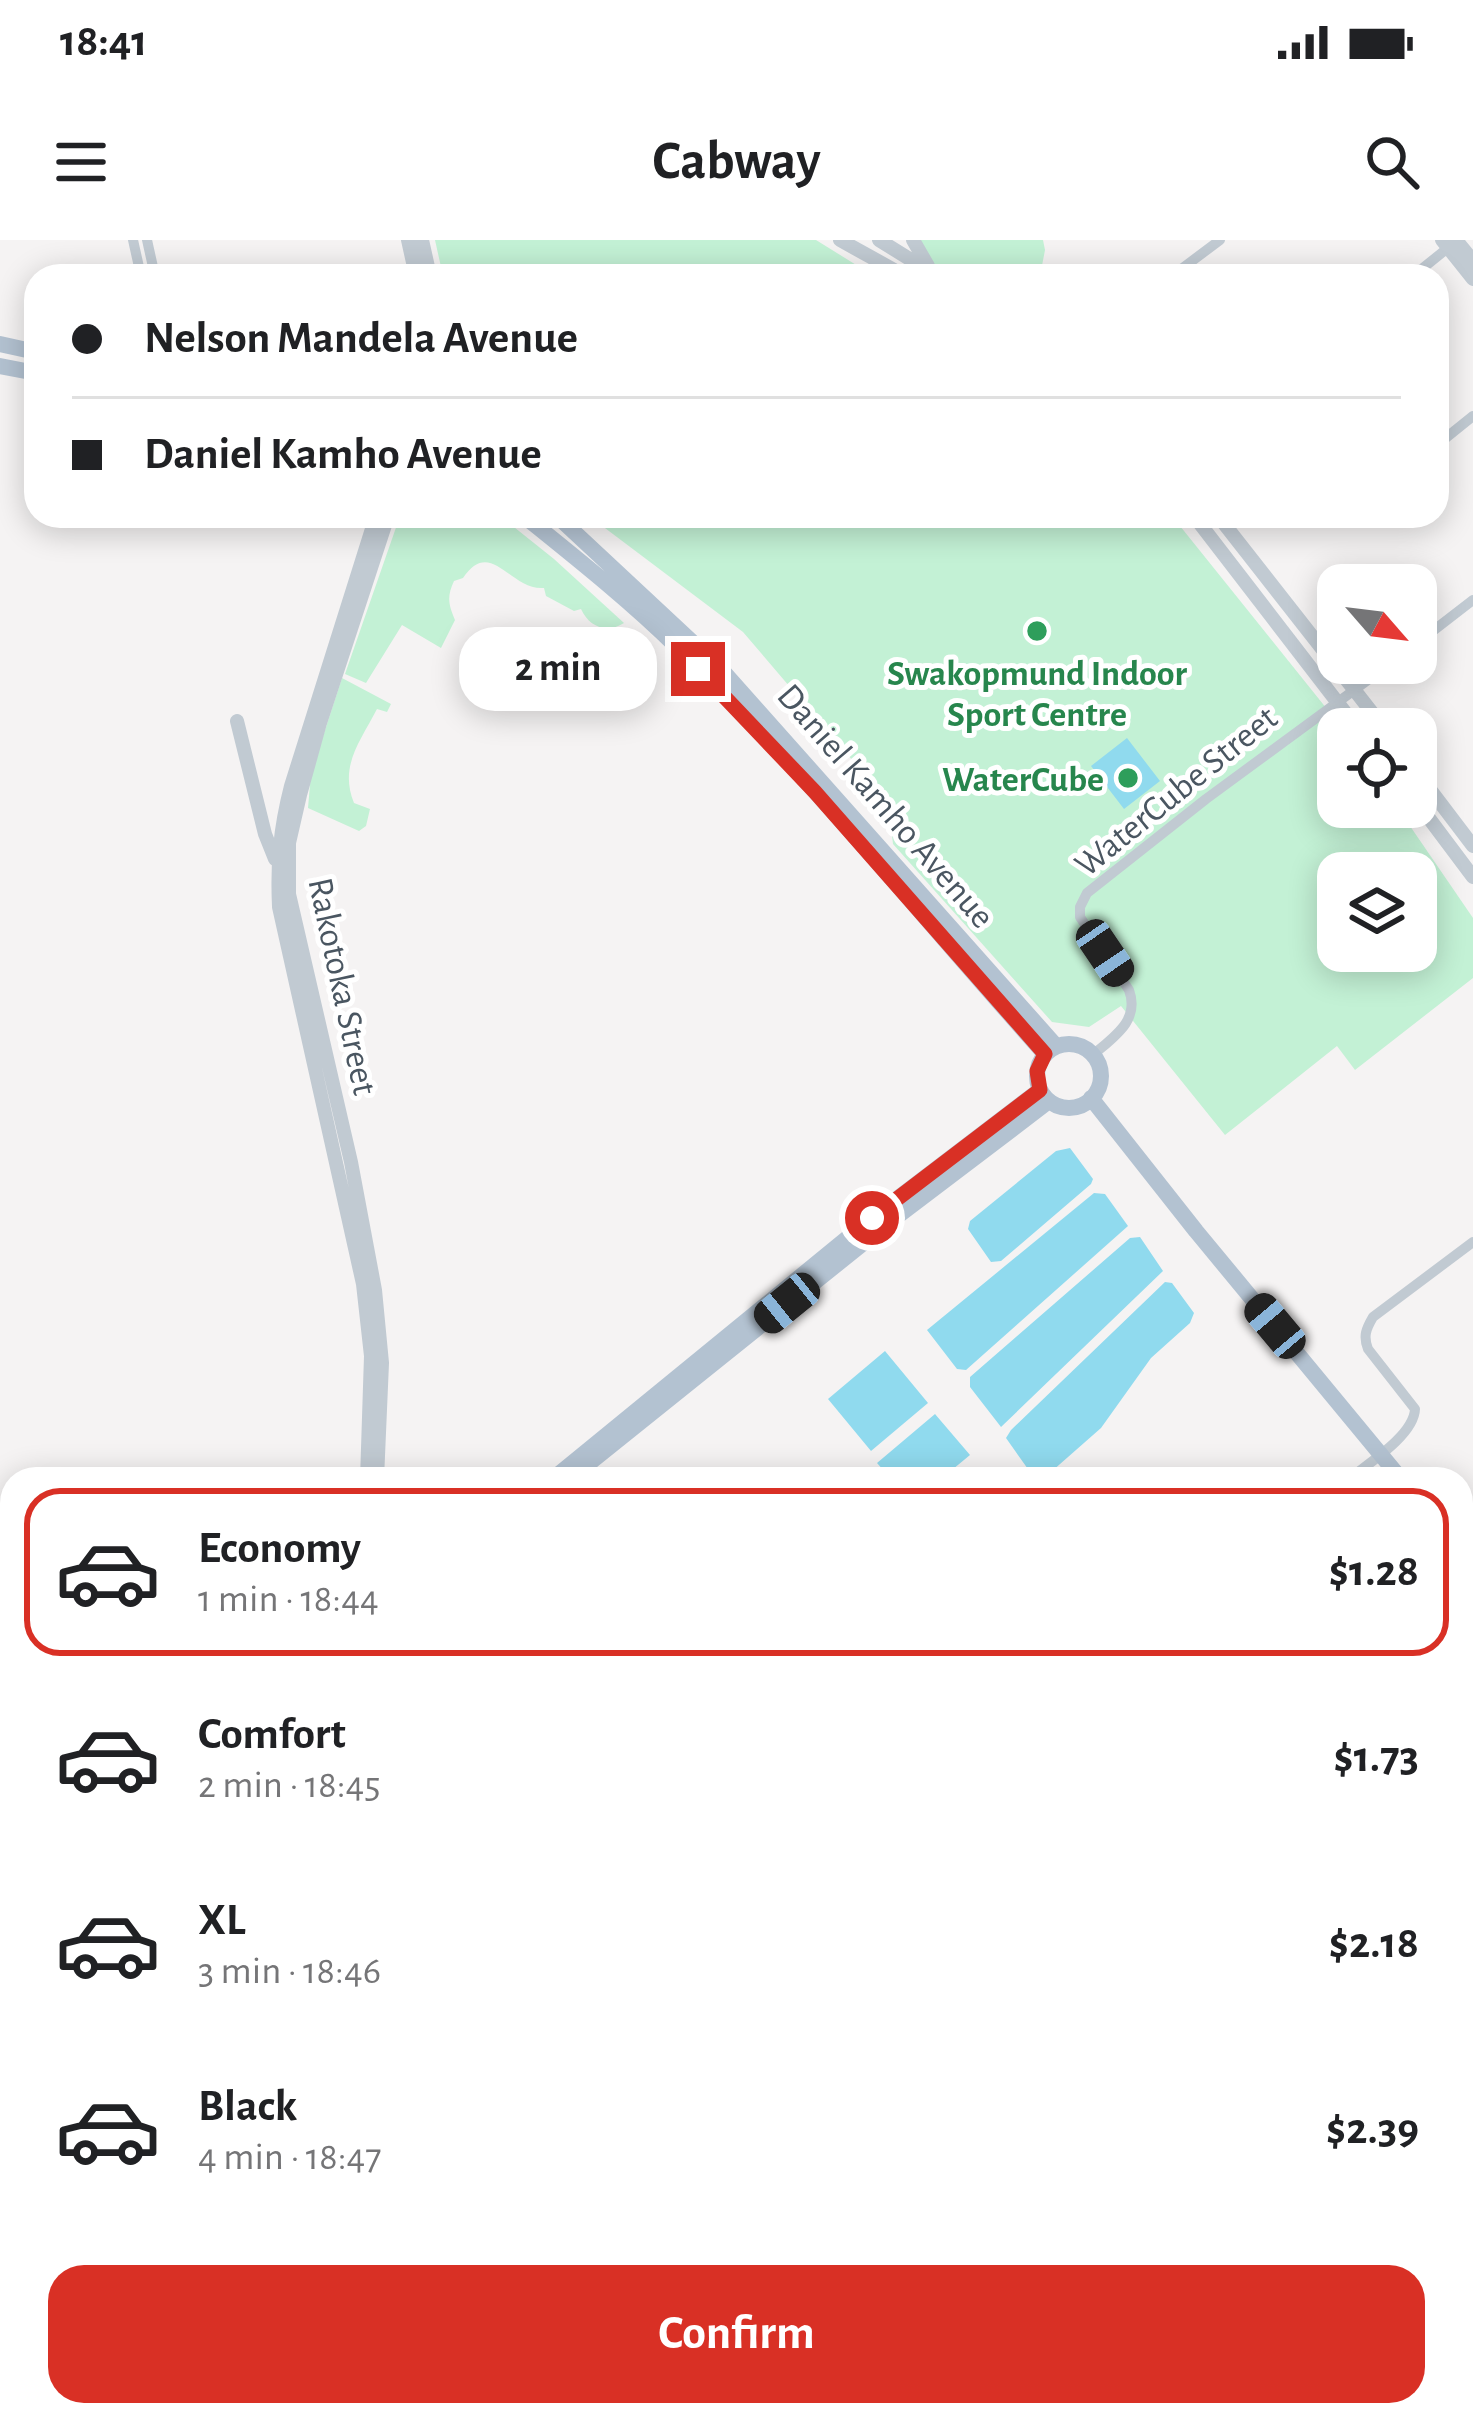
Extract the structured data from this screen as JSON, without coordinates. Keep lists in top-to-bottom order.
{
  "streets": {
    "main road": ["Daniel Kamho Avenue"],
    "street": ["WaterCube Street", "Rakotoka Street"]
  },
  "crossings": [
    ["WaterCube Street", "Daniel Kamho Avenue"]
  ],
  "places": ["Swakopmund Indoor Sport Centre", "WaterCube"],
  "north": "bottom right",
  "page": {
    "status": "18:41",
    "header": "Cabway",
    "banner": ["Nelson Mandela Avenue", "Daniel Kamho Avenue"],
    "bubble": "2 min",
    "list": [
      {
        "name": "Economy",
        "note": "1 min · 18:44",
        "value": "$1.28"
      },
      {
        "name": "Comfort",
        "note": "2 min · 18:45",
        "value": "$1.73"
      },
      {
        "name": "XL",
        "note": "3 min · 18:46",
        "value": "$2.18"
      },
      {
        "name": "Black",
        "note": "4 min · 18:47",
        "value": "$2.39"
      }
    ],
    "buttons": "Confirm"
  }
}
